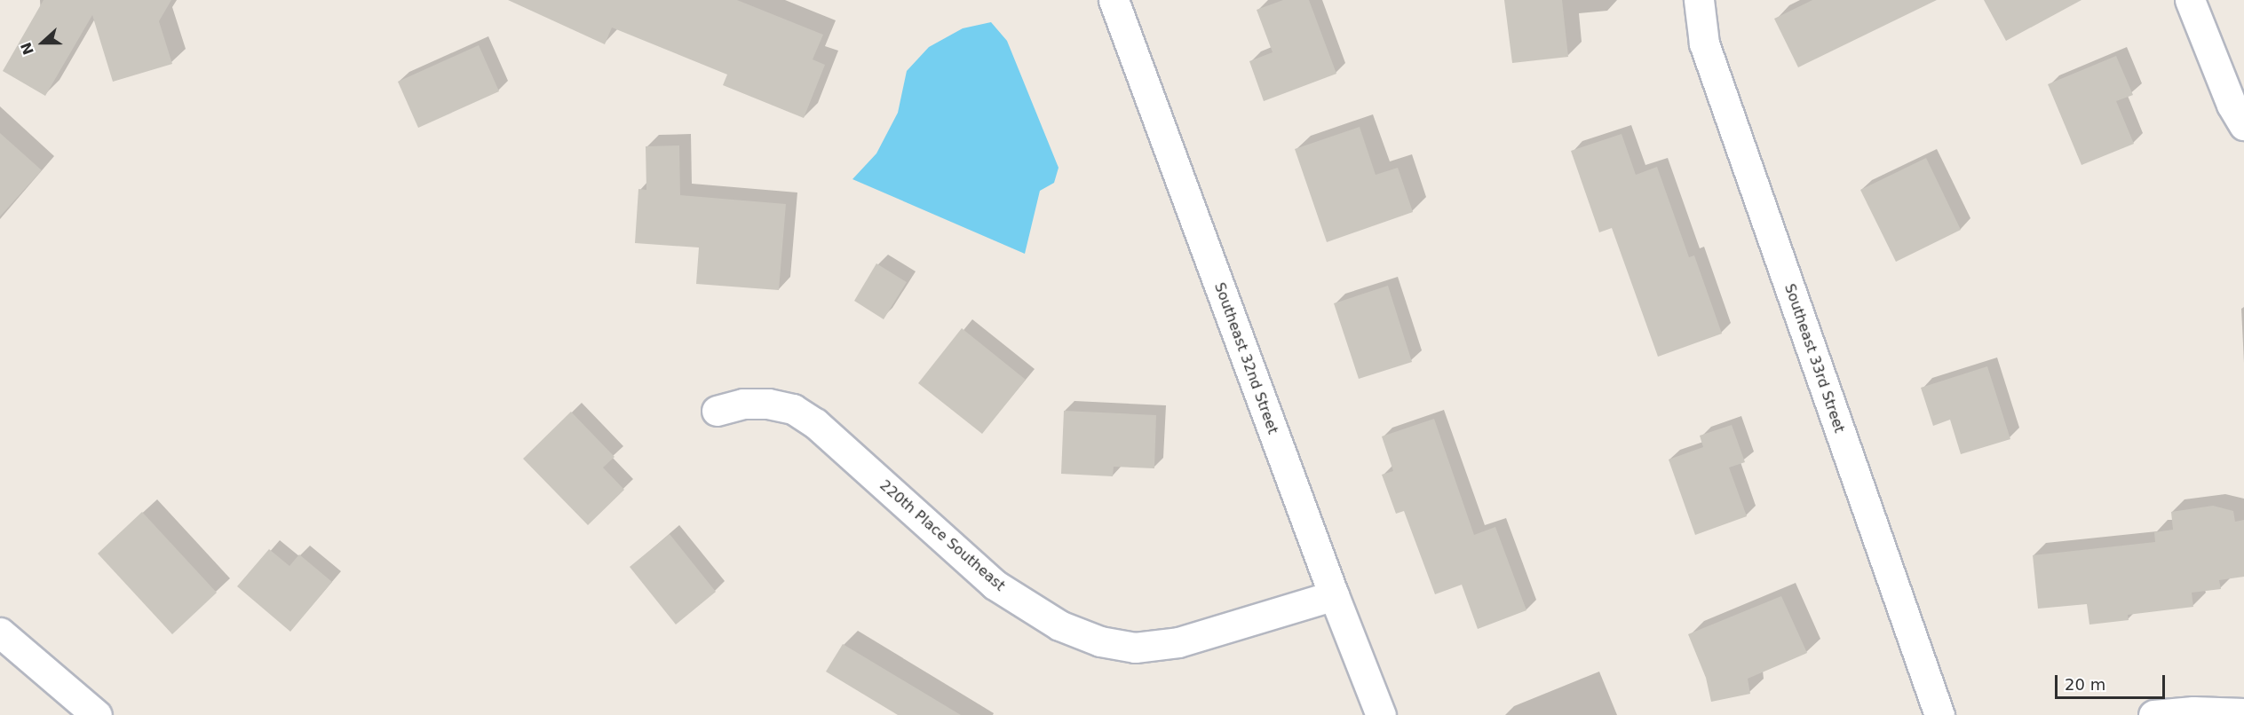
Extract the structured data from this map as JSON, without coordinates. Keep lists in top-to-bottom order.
{
  "streets": {
    "street": ["Southeast 32nd Street", "Southeast 33rd Street", "220th Place Southeast"]
  },
  "crossings": [
    ["Southeast 32nd Street", "220th Place Southeast"]
  ],
  "scale_bar": "20 m",
  "north": "left"
}
